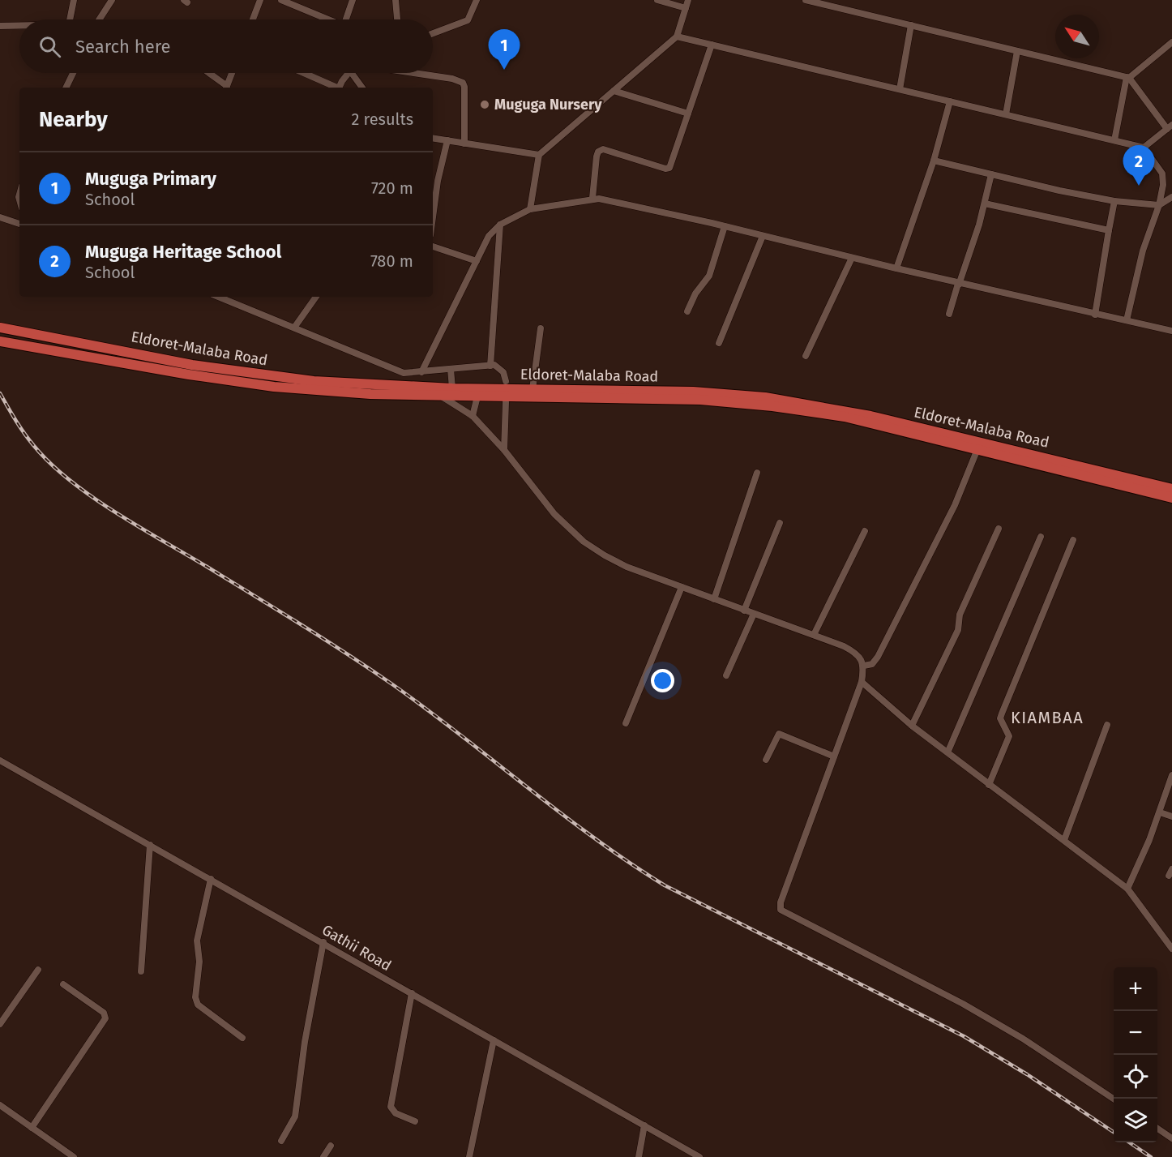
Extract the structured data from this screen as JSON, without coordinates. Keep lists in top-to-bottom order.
{
  "streets": {
    "highway": ["Eldoret-Malaba Road"],
    "street": ["Gathii Road"]
  },
  "districts": ["KIAMBAA"],
  "places": ["Muguga Nursery"],
  "north": "top left",
  "page": {
    "search": "Search here",
    "pins": ["1", "2"],
    "heading": ["Nearby", "2 results"],
    "list": [
      {
        "mark": "1",
        "name": "Muguga Primary",
        "note": "School",
        "value": "720 m"
      },
      {
        "mark": "2",
        "name": "Muguga Heritage School",
        "note": "School",
        "value": "780 m"
      }
    ],
    "map_buttons": ["+", "−"]
  }
}
